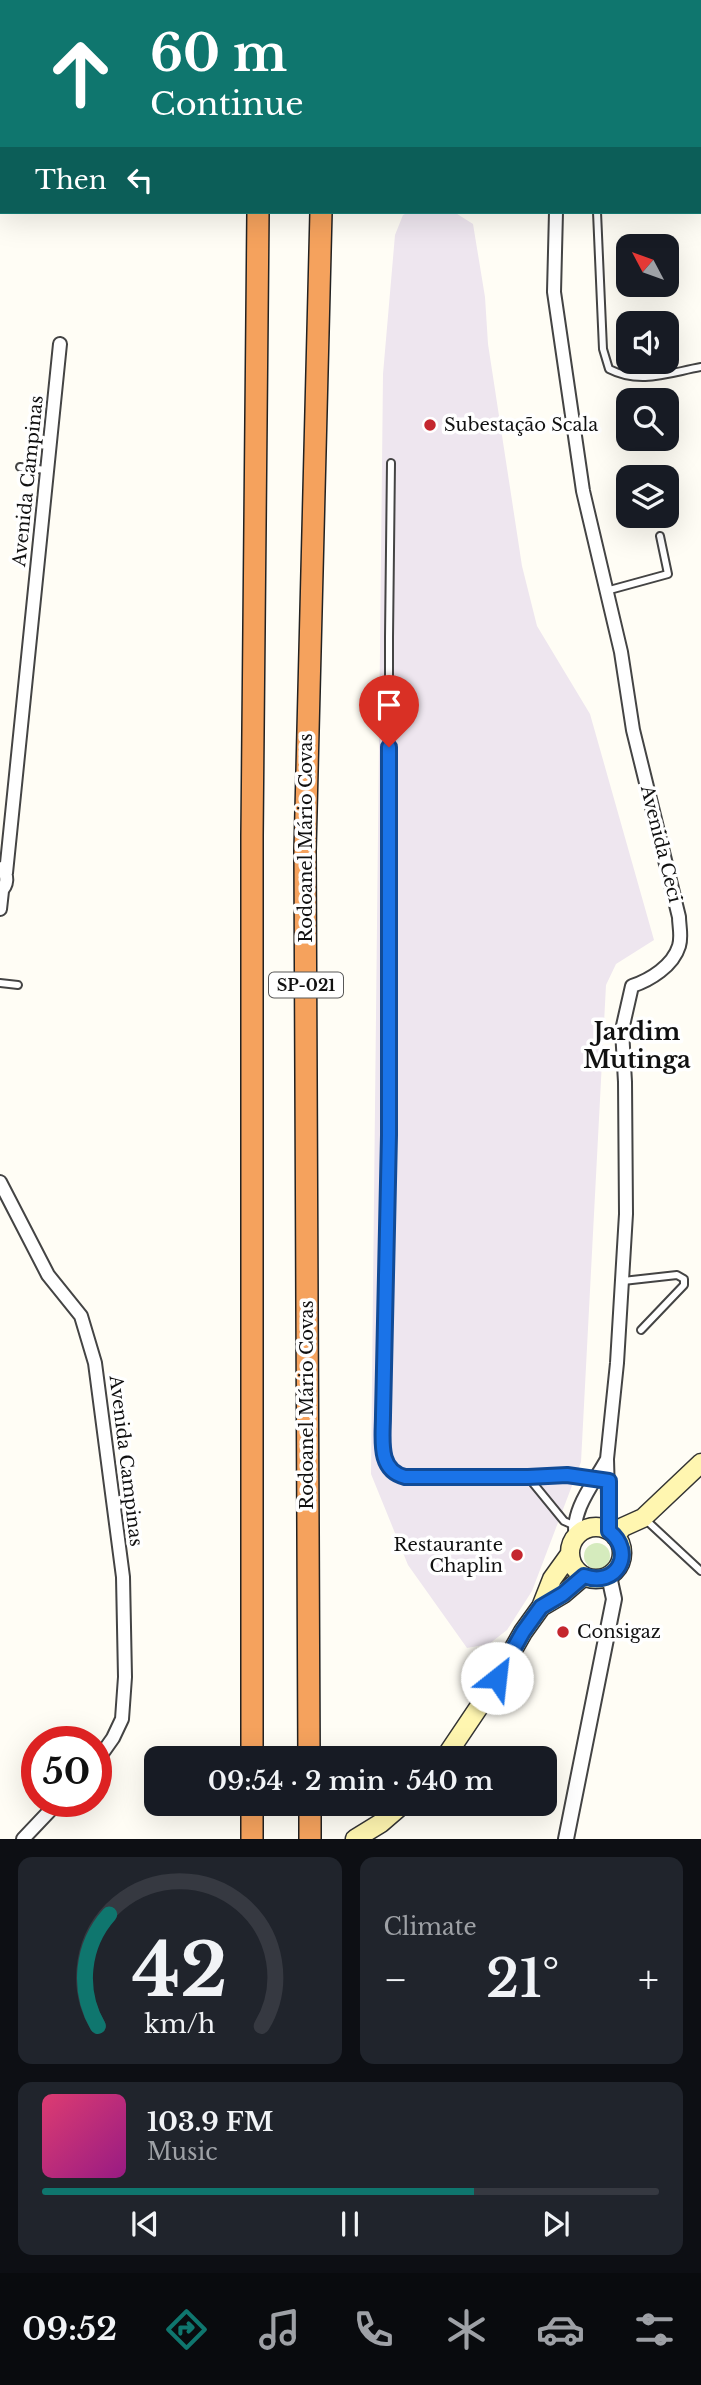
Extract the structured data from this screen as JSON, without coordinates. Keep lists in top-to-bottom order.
{
  "streets": {
    "highway": ["Rodoanel Mário Covas", "SP-021"],
    "main road": ["Avenida Ceci"],
    "street": ["Avenida Campinas"]
  },
  "districts": ["Jardim Mutinga"],
  "places": ["Subestação Scala", "Restaurante Chaplin", "Consigaz"],
  "north": "top left",
  "page": {
    "turn": ["60 m", "Continue"],
    "then": "Then",
    "limit": "50",
    "trip": "09:54 · 2 min · 540 m",
    "tile": "Climate",
    "heat": ["−", "21°", "+"],
    "song": ["103.9 FM", "Music"],
    "tabs": "09:52",
    "gauge": ["42", "km/h"]
  }
}
